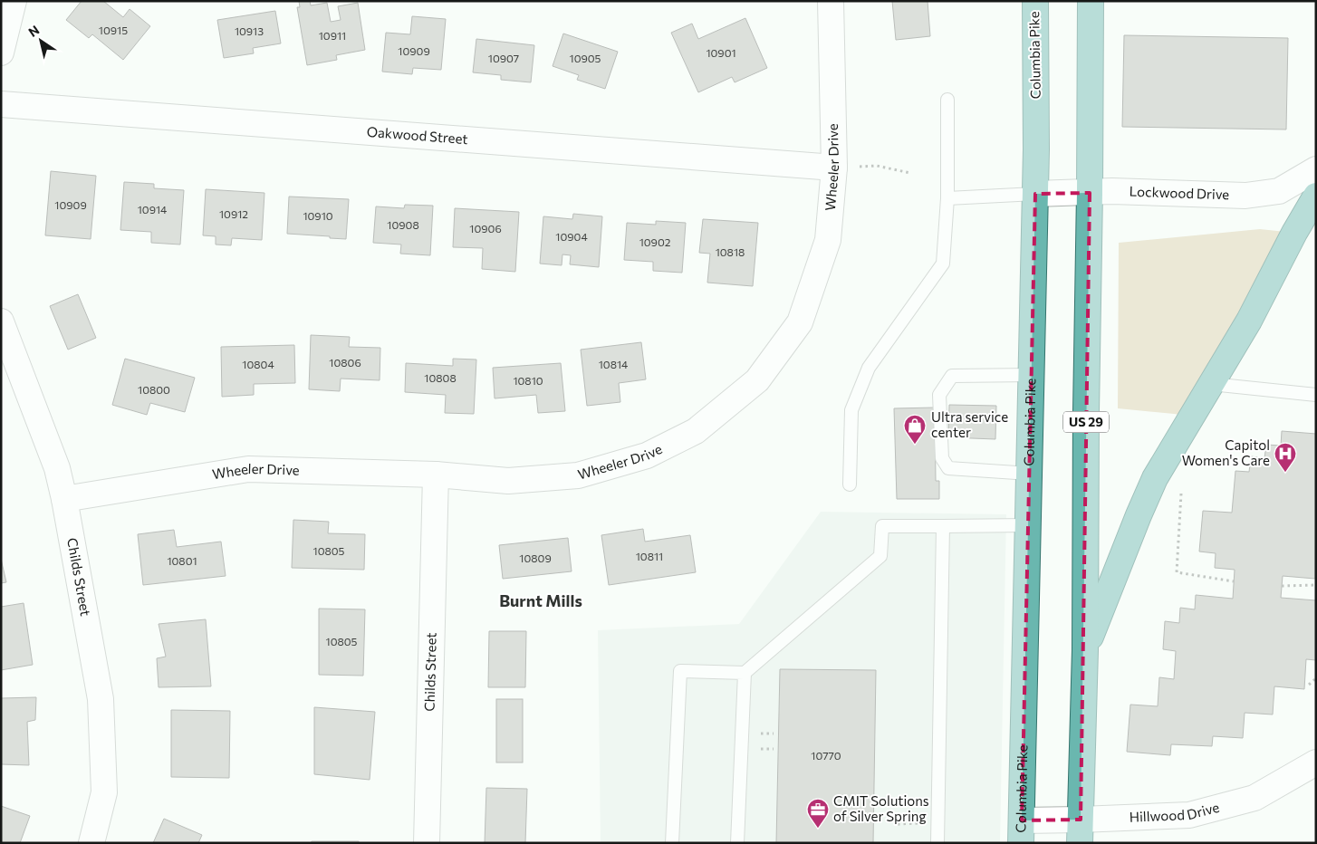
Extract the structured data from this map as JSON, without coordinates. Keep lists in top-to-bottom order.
{
  "streets": {
    "highway": ["Columbia Pike", "US 29"],
    "street": [
      "Oakwood Street",
      "Wheeler Drive",
      "Lockwood Drive",
      "Childs Street",
      "Hillwood Drive"
    ]
  },
  "crossings": [
    ["Columbia Pike", "Lockwood Drive"],
    ["Columbia Pike", "Hillwood Drive"],
    ["Oakwood Street", "Wheeler Drive"],
    ["Wheeler Drive", "Childs Street"],
    ["Lockwood Drive", "US 29"],
    ["US 29", "Hillwood Drive"]
  ],
  "districts": ["Burnt Mills"],
  "places": {
    "shop": ["Ultra service center"],
    "hospital": ["Capitol Women's Care"],
    "office": ["CMIT Solutions of Silver Spring"]
  },
  "house_numbers": [
    "10915",
    "10913",
    "10911",
    "10909",
    "10901",
    "10907",
    "10905",
    "10909",
    "10914",
    "10912",
    "10910",
    "10908",
    "10906",
    "10904",
    "10902",
    "10818",
    "10806",
    "10804",
    "10814",
    "10808",
    "10810",
    "10800",
    "10805",
    "10811",
    "10809",
    "10801",
    "10805",
    "10770"
  ],
  "north": "top left"
}
